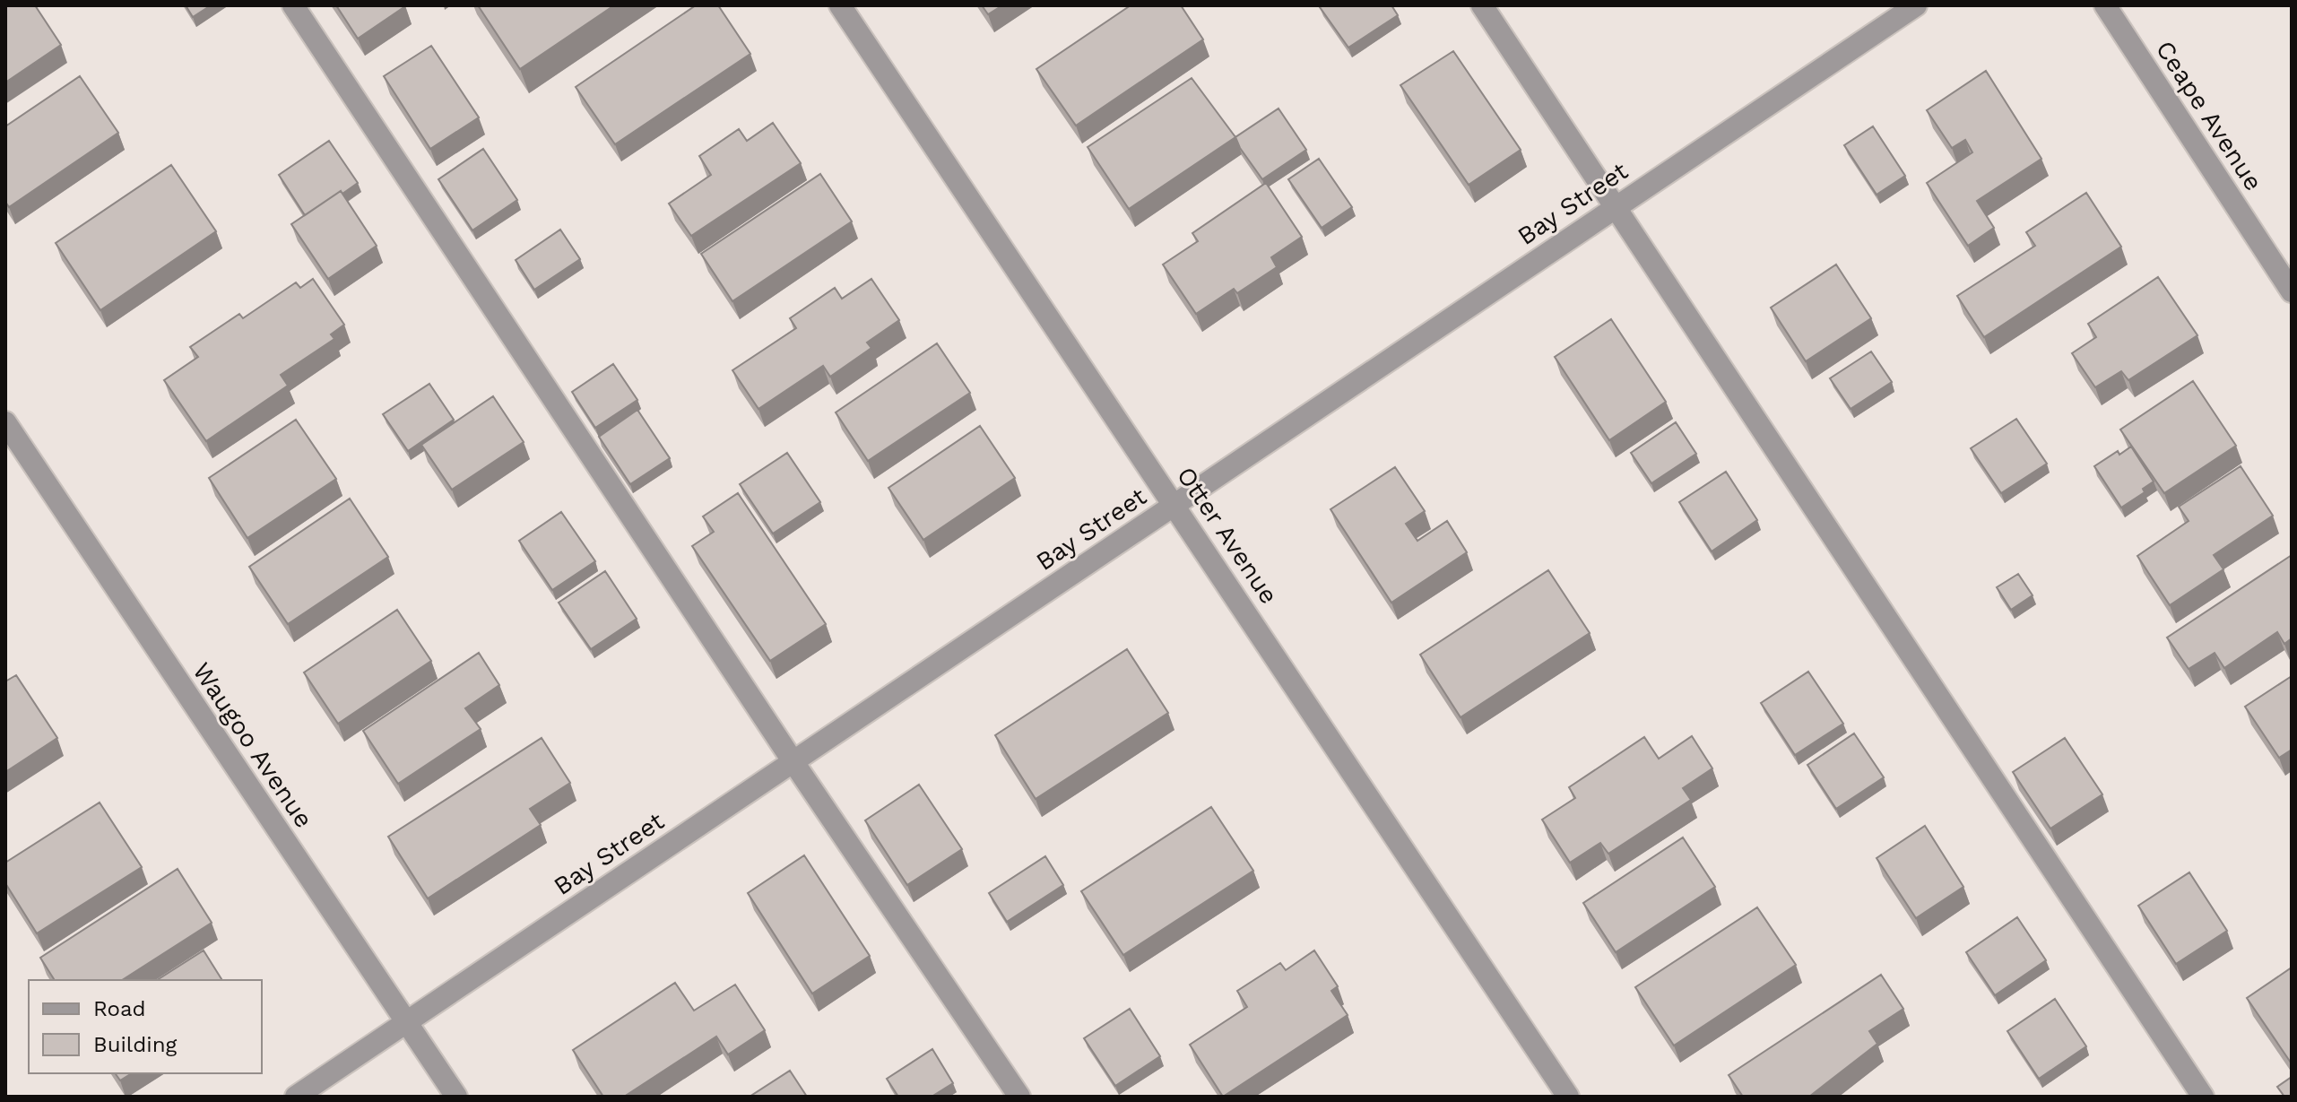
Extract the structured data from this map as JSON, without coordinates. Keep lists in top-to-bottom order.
{
  "streets": {
    "street": [
      "Ceape Avenue",
      "Bay Street",
      "Otter Avenue",
      "Waugoo Avenue"
    ]
  },
  "crossings": [
    ["Bay Street", "Otter Avenue"],
    ["Bay Street", "Waugoo Avenue"]
  ],
  "legend": ["Road", "Building"]
}
